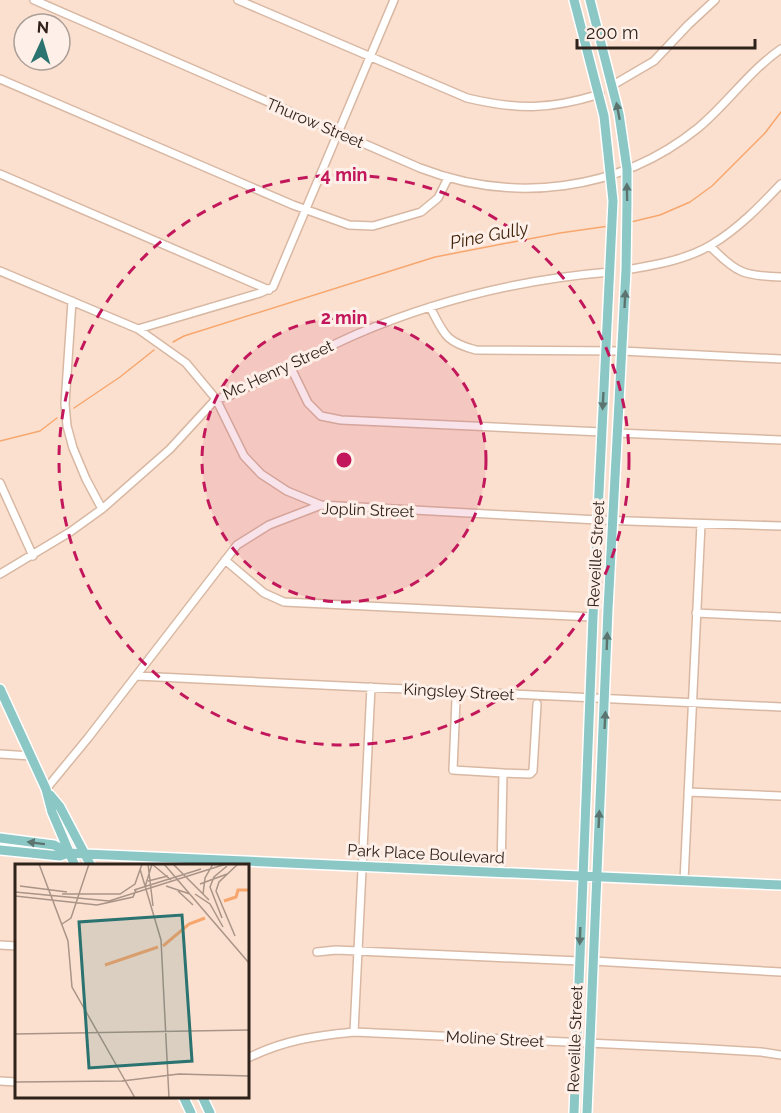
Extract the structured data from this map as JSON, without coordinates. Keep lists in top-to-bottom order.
{
  "streets": {
    "main road": ["Reveille Street", "Park Place Boulevard"],
    "street": [
      "Thurow Street",
      "Mc Henry Street",
      "Joplin Street",
      "Kingsley Street",
      "Moline Street"
    ]
  },
  "crossings": [
    ["Thurow Street", "Reveille Street"],
    ["Mc Henry Street", "Reveille Street"],
    ["Joplin Street", "Reveille Street"],
    ["Joplin Street", "Kingsley Street"],
    ["Reveille Street", "Kingsley Street"],
    ["Reveille Street", "Park Place Boulevard"],
    ["Reveille Street", "Moline Street"]
  ],
  "water": ["Pine Gully"],
  "scale_bar": "200 m",
  "north": "top",
  "rings": ["4 min", "2 min"]
}
